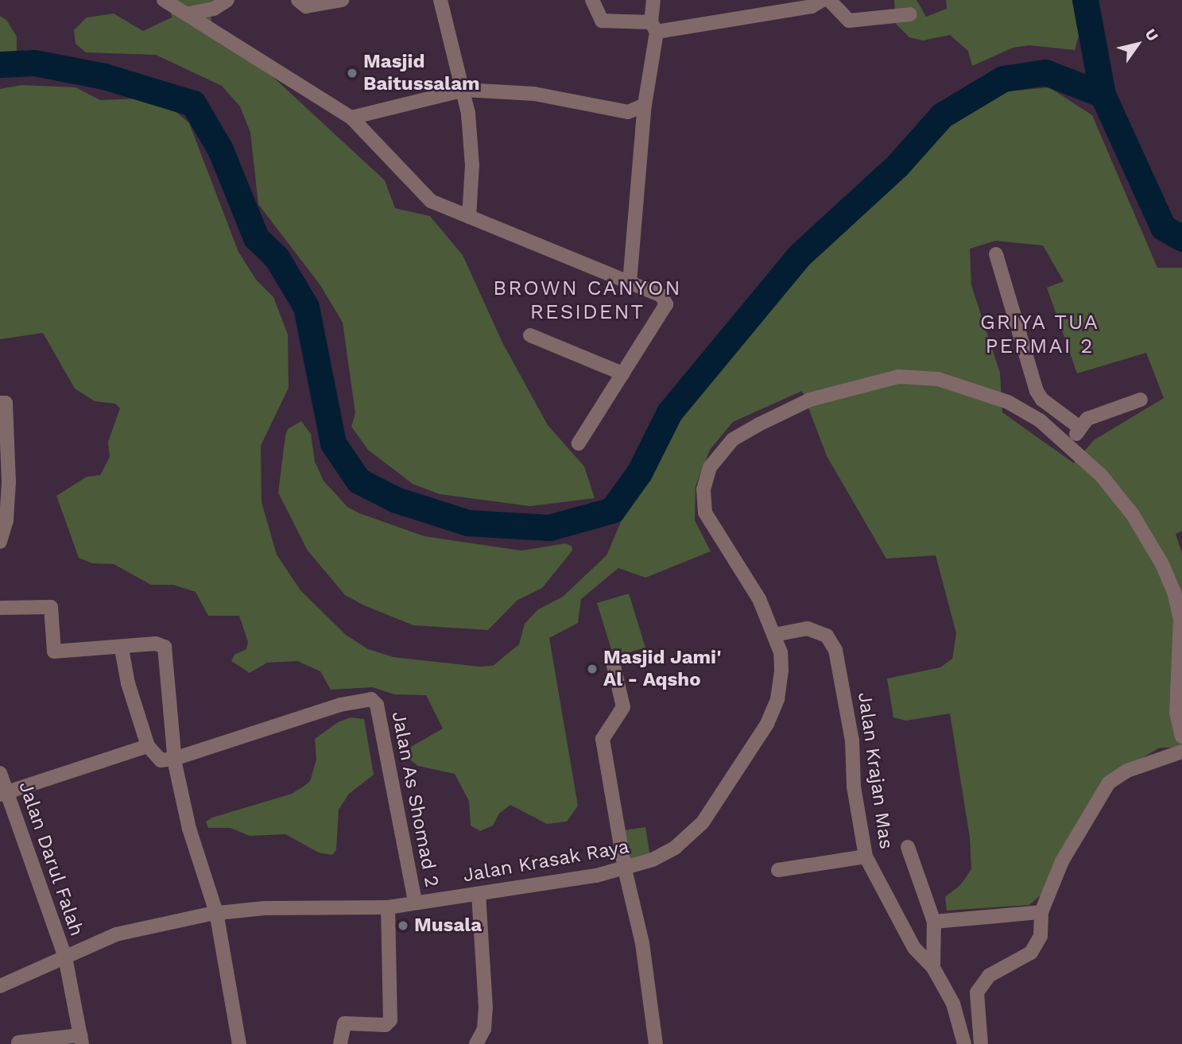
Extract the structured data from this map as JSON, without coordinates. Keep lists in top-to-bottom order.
{
  "streets": {
    "street": [
      "Jalan Krajan Mas",
      "Jalan As Shomad 2",
      "Jalan Darul Falah",
      "Jalan Krasak Raya"
    ]
  },
  "crossings": [
    ["Jalan Krajan Mas", "Jalan Krasak Raya"],
    ["Jalan As Shomad 2", "Jalan Krasak Raya"],
    ["Jalan Darul Falah", "Jalan Krasak Raya"]
  ],
  "districts": ["BROWN CANYON RESIDENT", "GRIYA TUA PERMAI 2"],
  "places": ["Masjid Baitussalam", "Masjid Jami' Al - Aqsho", "Musala"],
  "north": "top right"
}
